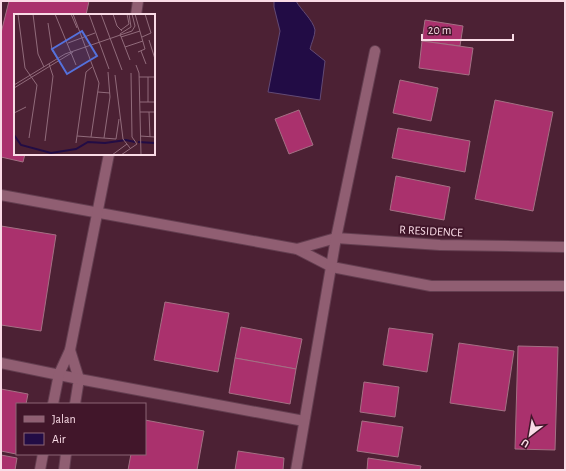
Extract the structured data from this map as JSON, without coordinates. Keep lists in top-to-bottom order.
{
  "streets": {
    "street": ["R RESIDENCE"]
  },
  "legend": ["Jalan", "Air"],
  "scale_bar": "20 m",
  "north": "bottom left"
}
